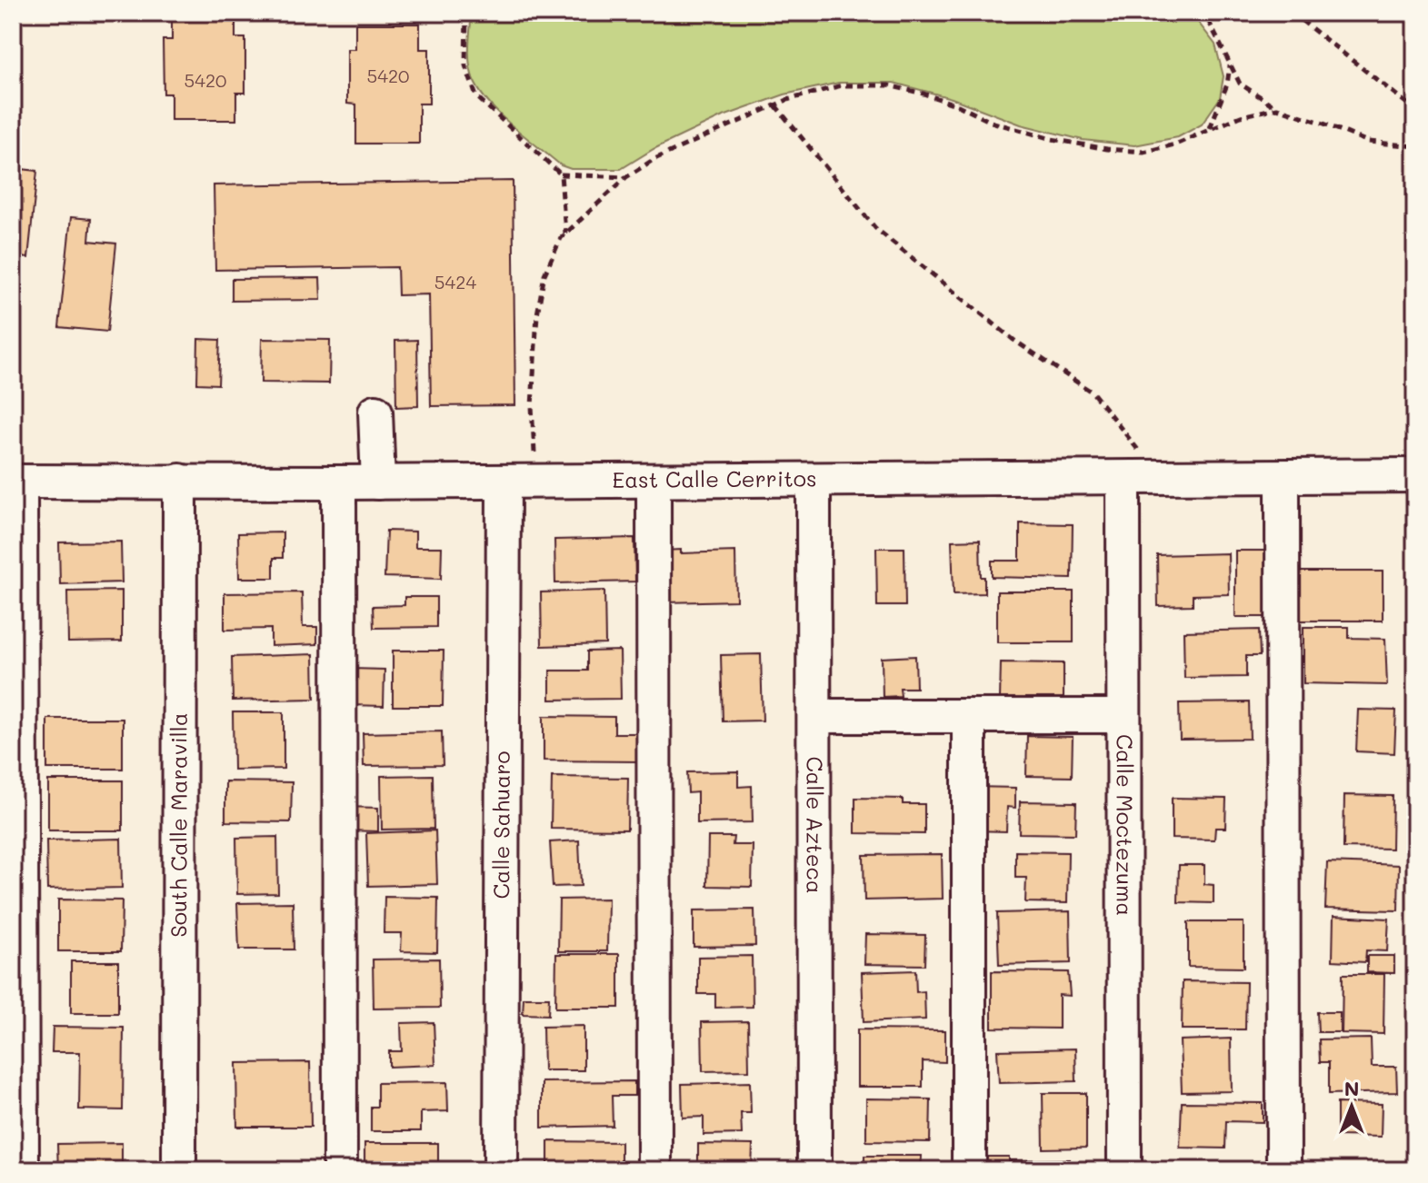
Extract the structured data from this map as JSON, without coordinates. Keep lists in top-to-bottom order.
{
  "streets": {
    "street": [
      "East Calle Cerritos",
      "Calle Moctezuma",
      "Calle Azteca",
      "South Calle Maravilla",
      "Calle Sahuaro"
    ]
  },
  "crossings": [
    ["East Calle Cerritos", "Calle Moctezuma"],
    ["East Calle Cerritos", "Calle Azteca"],
    ["East Calle Cerritos", "South Calle Maravilla"],
    ["East Calle Cerritos", "Calle Sahuaro"]
  ],
  "house_numbers": ["5420", "5420", "5424"],
  "north": "top"
}
